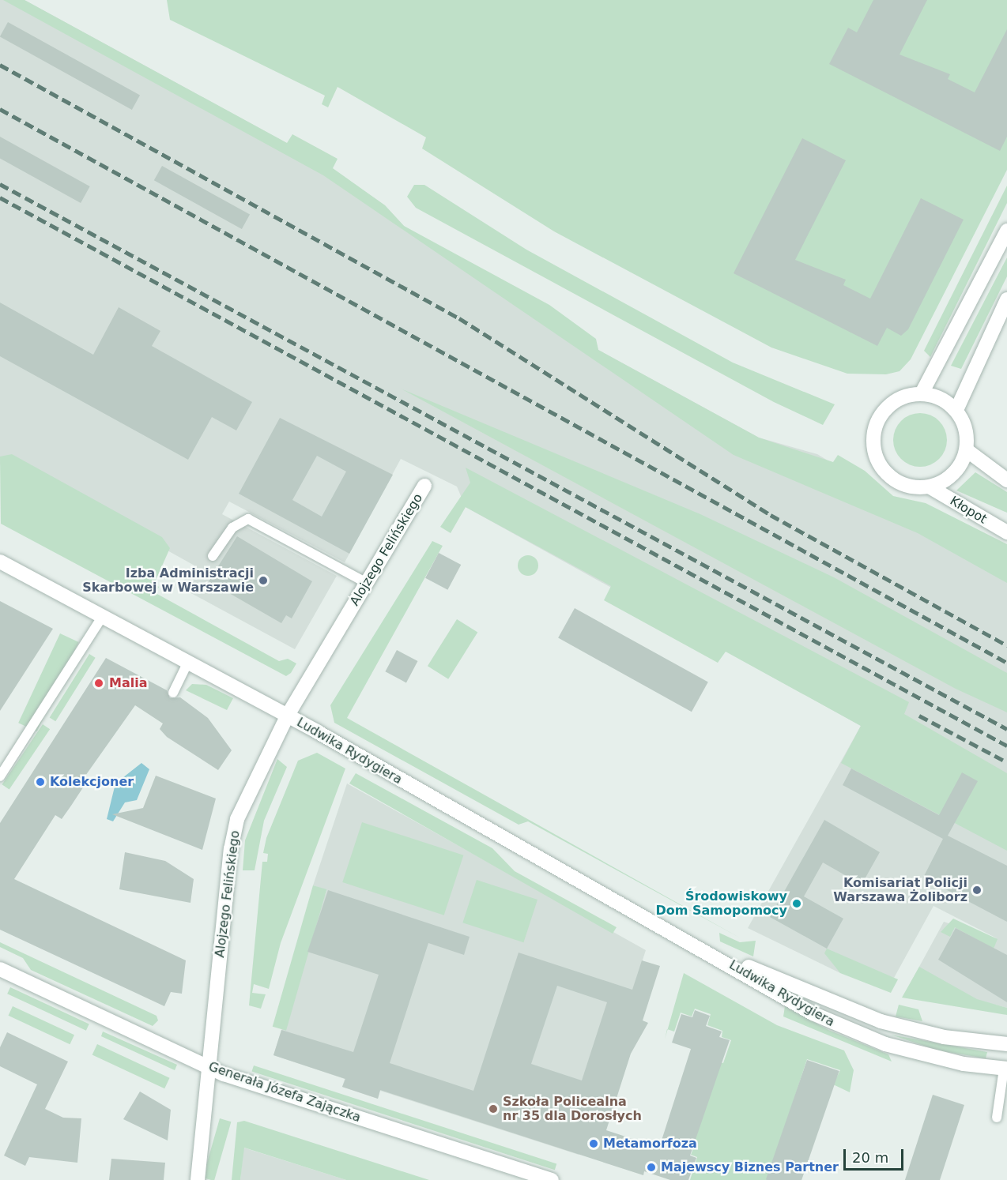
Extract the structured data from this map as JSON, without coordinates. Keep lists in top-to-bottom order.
{
  "streets": {
    "street": [
      "Kłopot",
      "Alojzego Felińskiego",
      "Ludwika Rydygiera",
      "Generała Józefa Zajączka"
    ]
  },
  "crossings": [
    ["Alojzego Felińskiego", "Ludwika Rydygiera"],
    ["Alojzego Felińskiego", "Generała Józefa Zajączka"]
  ],
  "places": [
    "Izba Administracji Skarbowej w Warszawie",
    "Malia",
    "Kolekcjoner",
    "Komisariat Policji Warszawa Żoliborz",
    "Środowiskowy Dom Samopomocy",
    "Szkoła Policealna nr 35 dla Dorosłych",
    "Metamorfoza",
    "Majewscy Biznes Partner"
  ],
  "scale_bar": "20 m"
}
